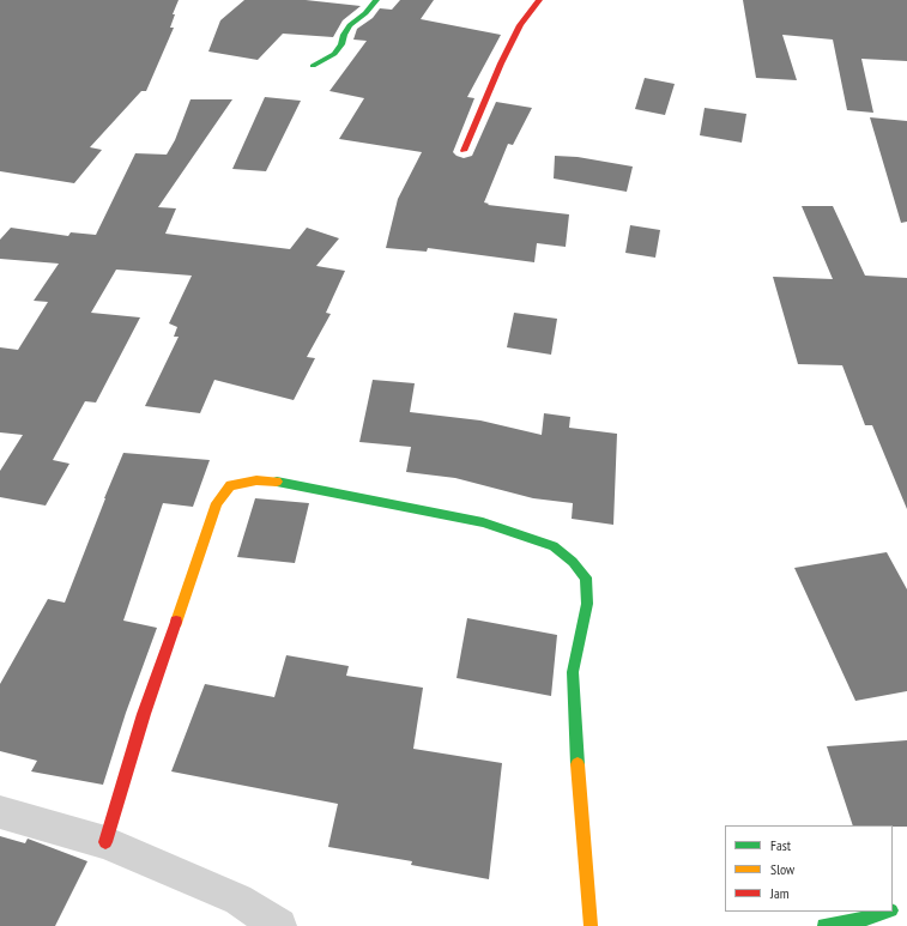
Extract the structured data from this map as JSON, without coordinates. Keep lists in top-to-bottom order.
{
  "legend": ["Fast", "Slow", "Jam"]
}
